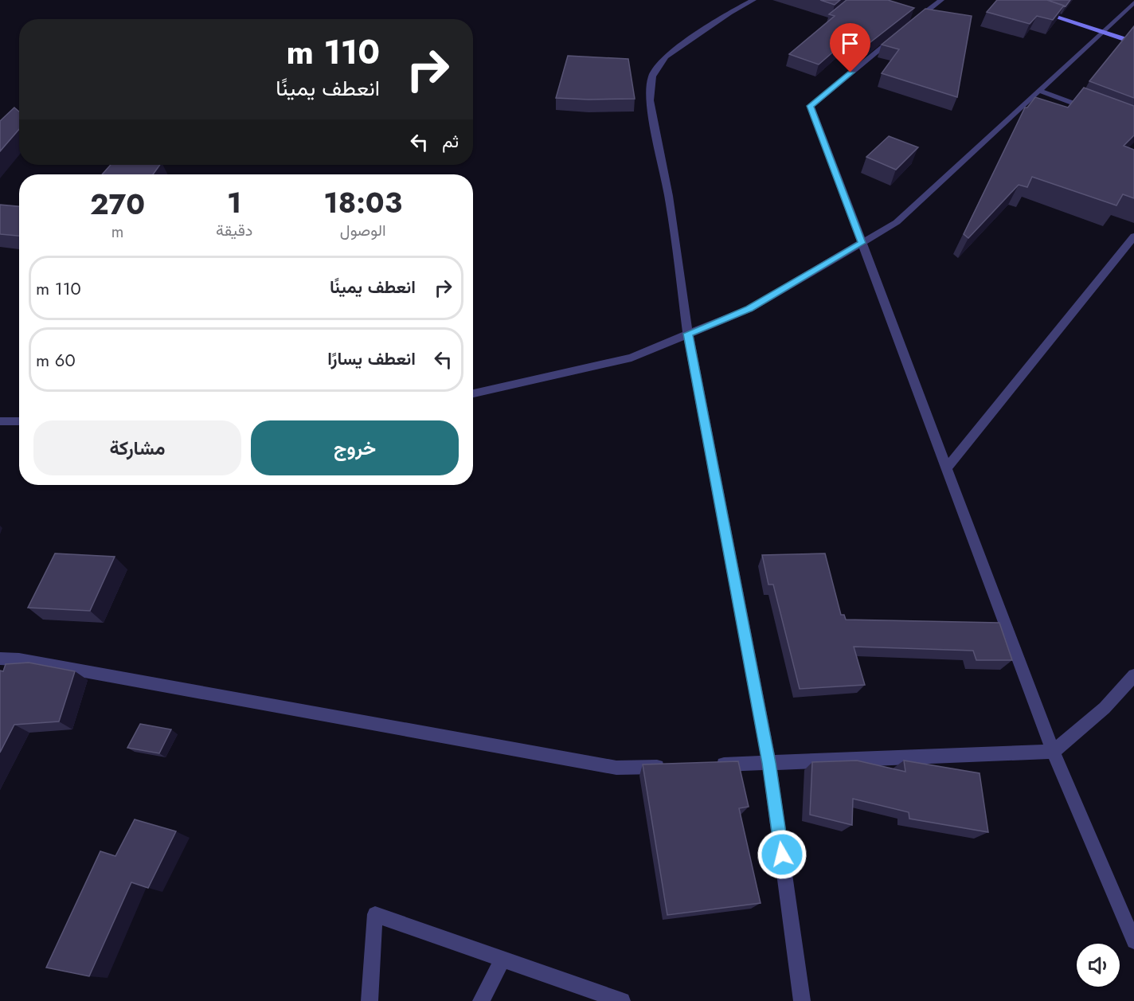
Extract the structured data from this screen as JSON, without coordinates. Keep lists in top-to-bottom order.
{
  "page": {
    "turn": ["110 m", "انعطف يمينًا"],
    "then": "ثم",
    "eta": [
      "18:03",
      "الوصول",
      "1",
      "دقيقة",
      "270",
      "m"
    ],
    "list": [
      {
        "name": "انعطف يمينًا",
        "value": "110 m"
      },
      {
        "name": "انعطف يسارًا",
        "value": "60 m"
      }
    ],
    "buttons": ["خروج", "مشاركة"]
  }
}
